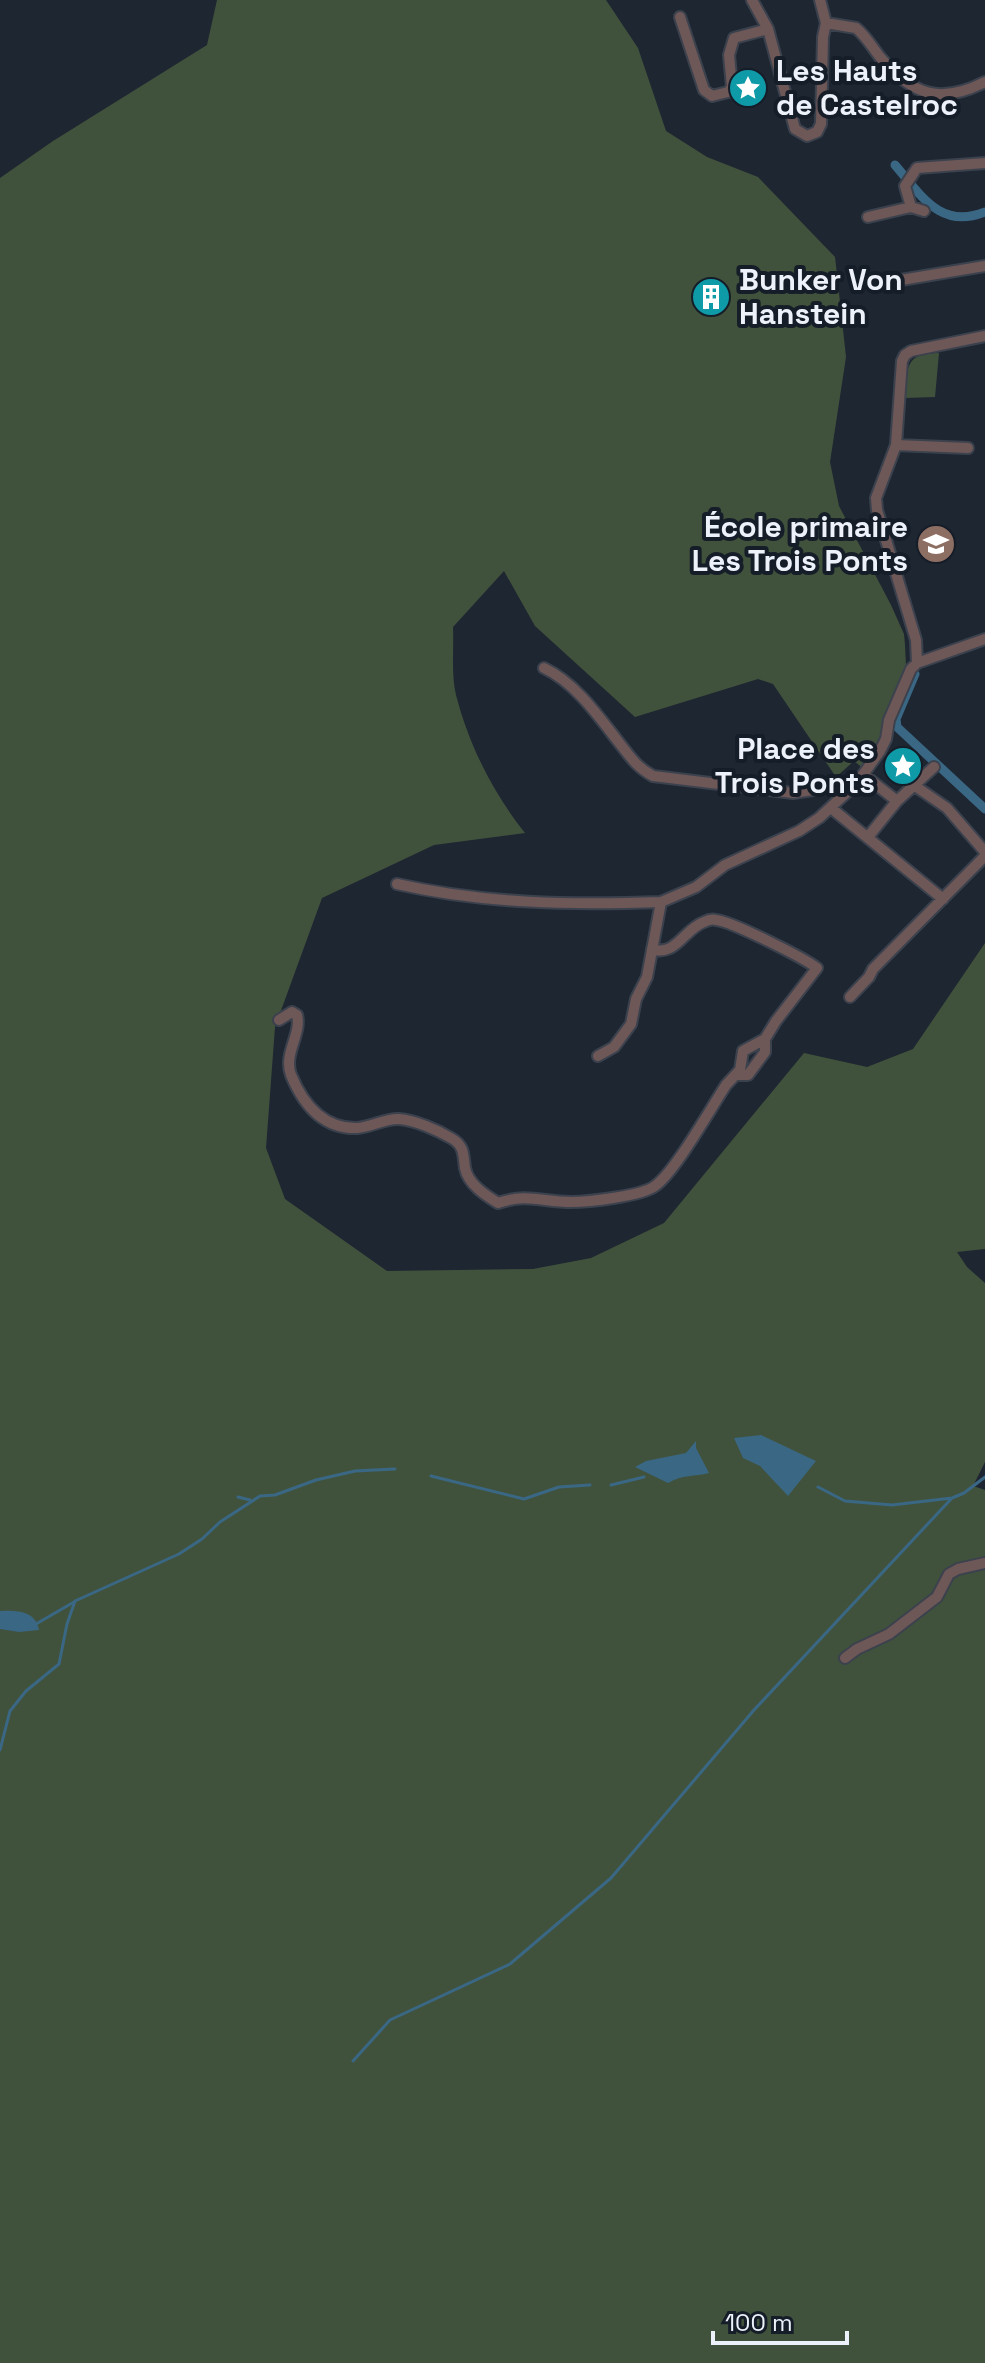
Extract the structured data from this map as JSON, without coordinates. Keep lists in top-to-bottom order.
{
  "places": {
    "place": ["Les Hauts de Castelroc", "Place des Trois Ponts"],
    "building": ["Bunker Von Hanstein"],
    "school or university": ["École primaire Les Trois Ponts"]
  },
  "scale_bar": "100 m"
}
